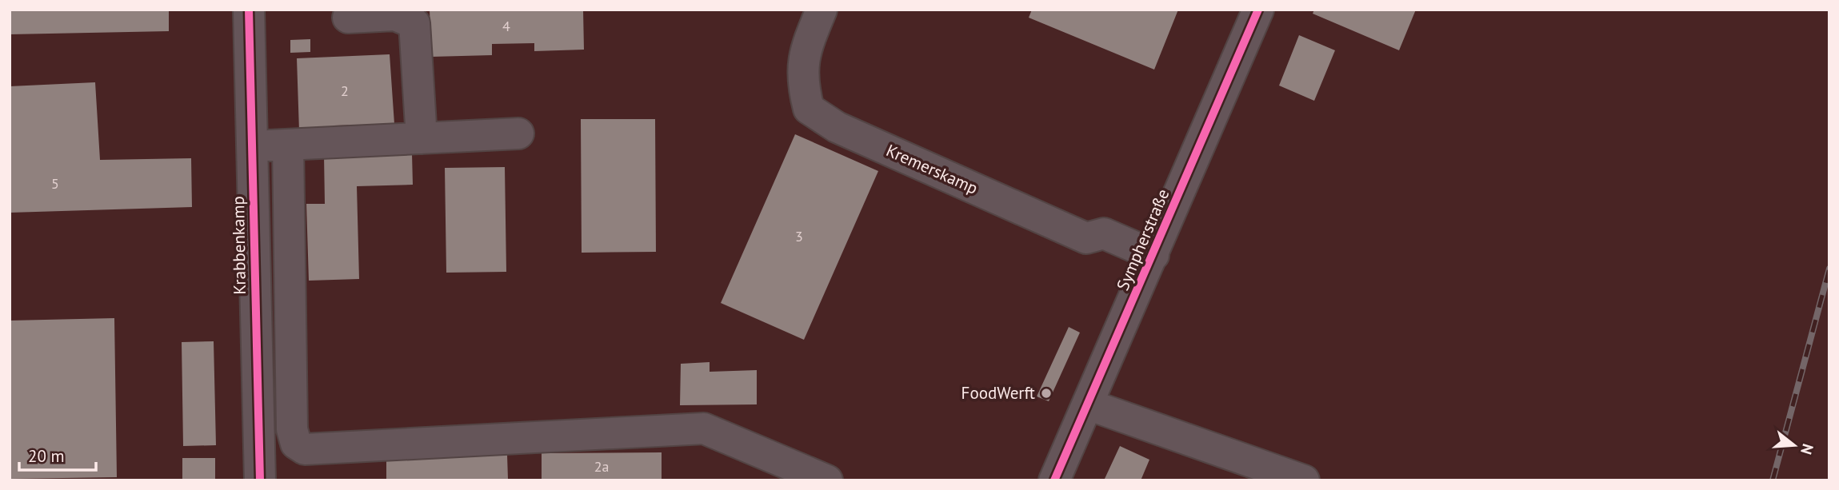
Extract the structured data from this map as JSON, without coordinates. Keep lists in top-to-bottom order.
{
  "streets": {
    "street": ["Kremerskamp", "Sympherstraße", "Krabbenkamp"]
  },
  "crossings": [
    ["Kremerskamp", "Sympherstraße"]
  ],
  "places": ["FoodWerft"],
  "house_numbers": [
    "4",
    "2",
    "5",
    "3",
    "2a"
  ],
  "scale_bar": "20 m",
  "north": "right"
}
